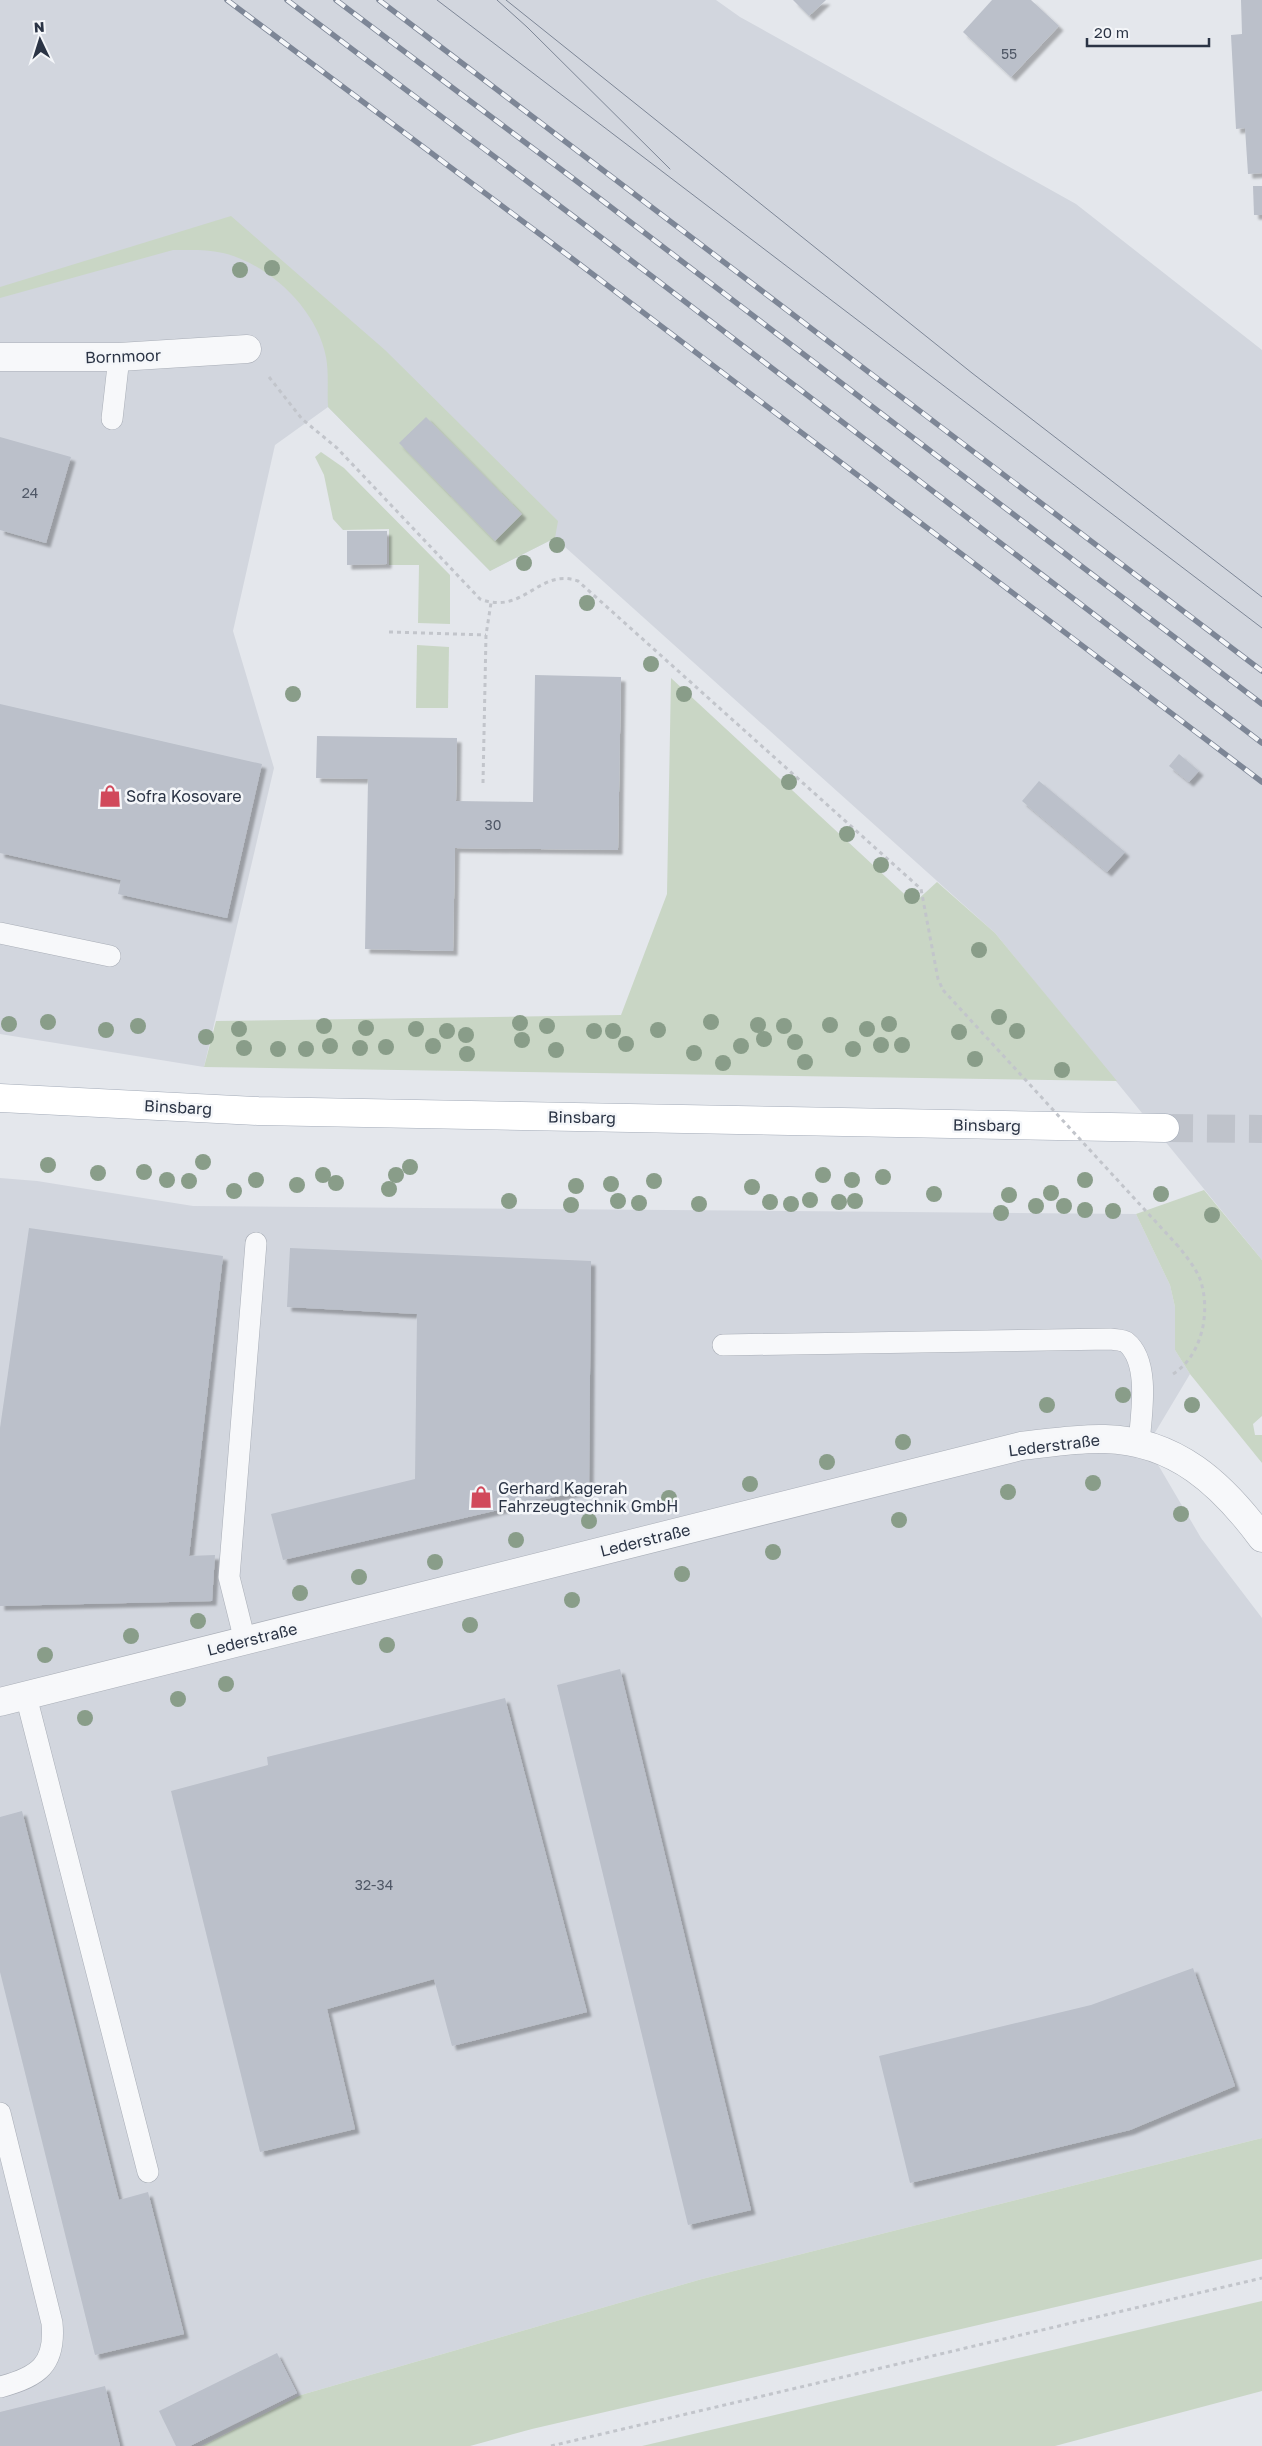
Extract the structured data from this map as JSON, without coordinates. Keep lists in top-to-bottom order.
{
  "streets": {
    "main road": ["Binsbarg"],
    "street": ["Bornmoor", "Lederstraße"]
  },
  "places": {
    "shop": ["Sofra Kosovare", "Gerhard Kagerah Fahrzeugtechnik GmbH"]
  },
  "house_numbers": [
    "55",
    "24",
    "30",
    "32-34"
  ],
  "scale_bar": "20 m",
  "north": "top"
}
